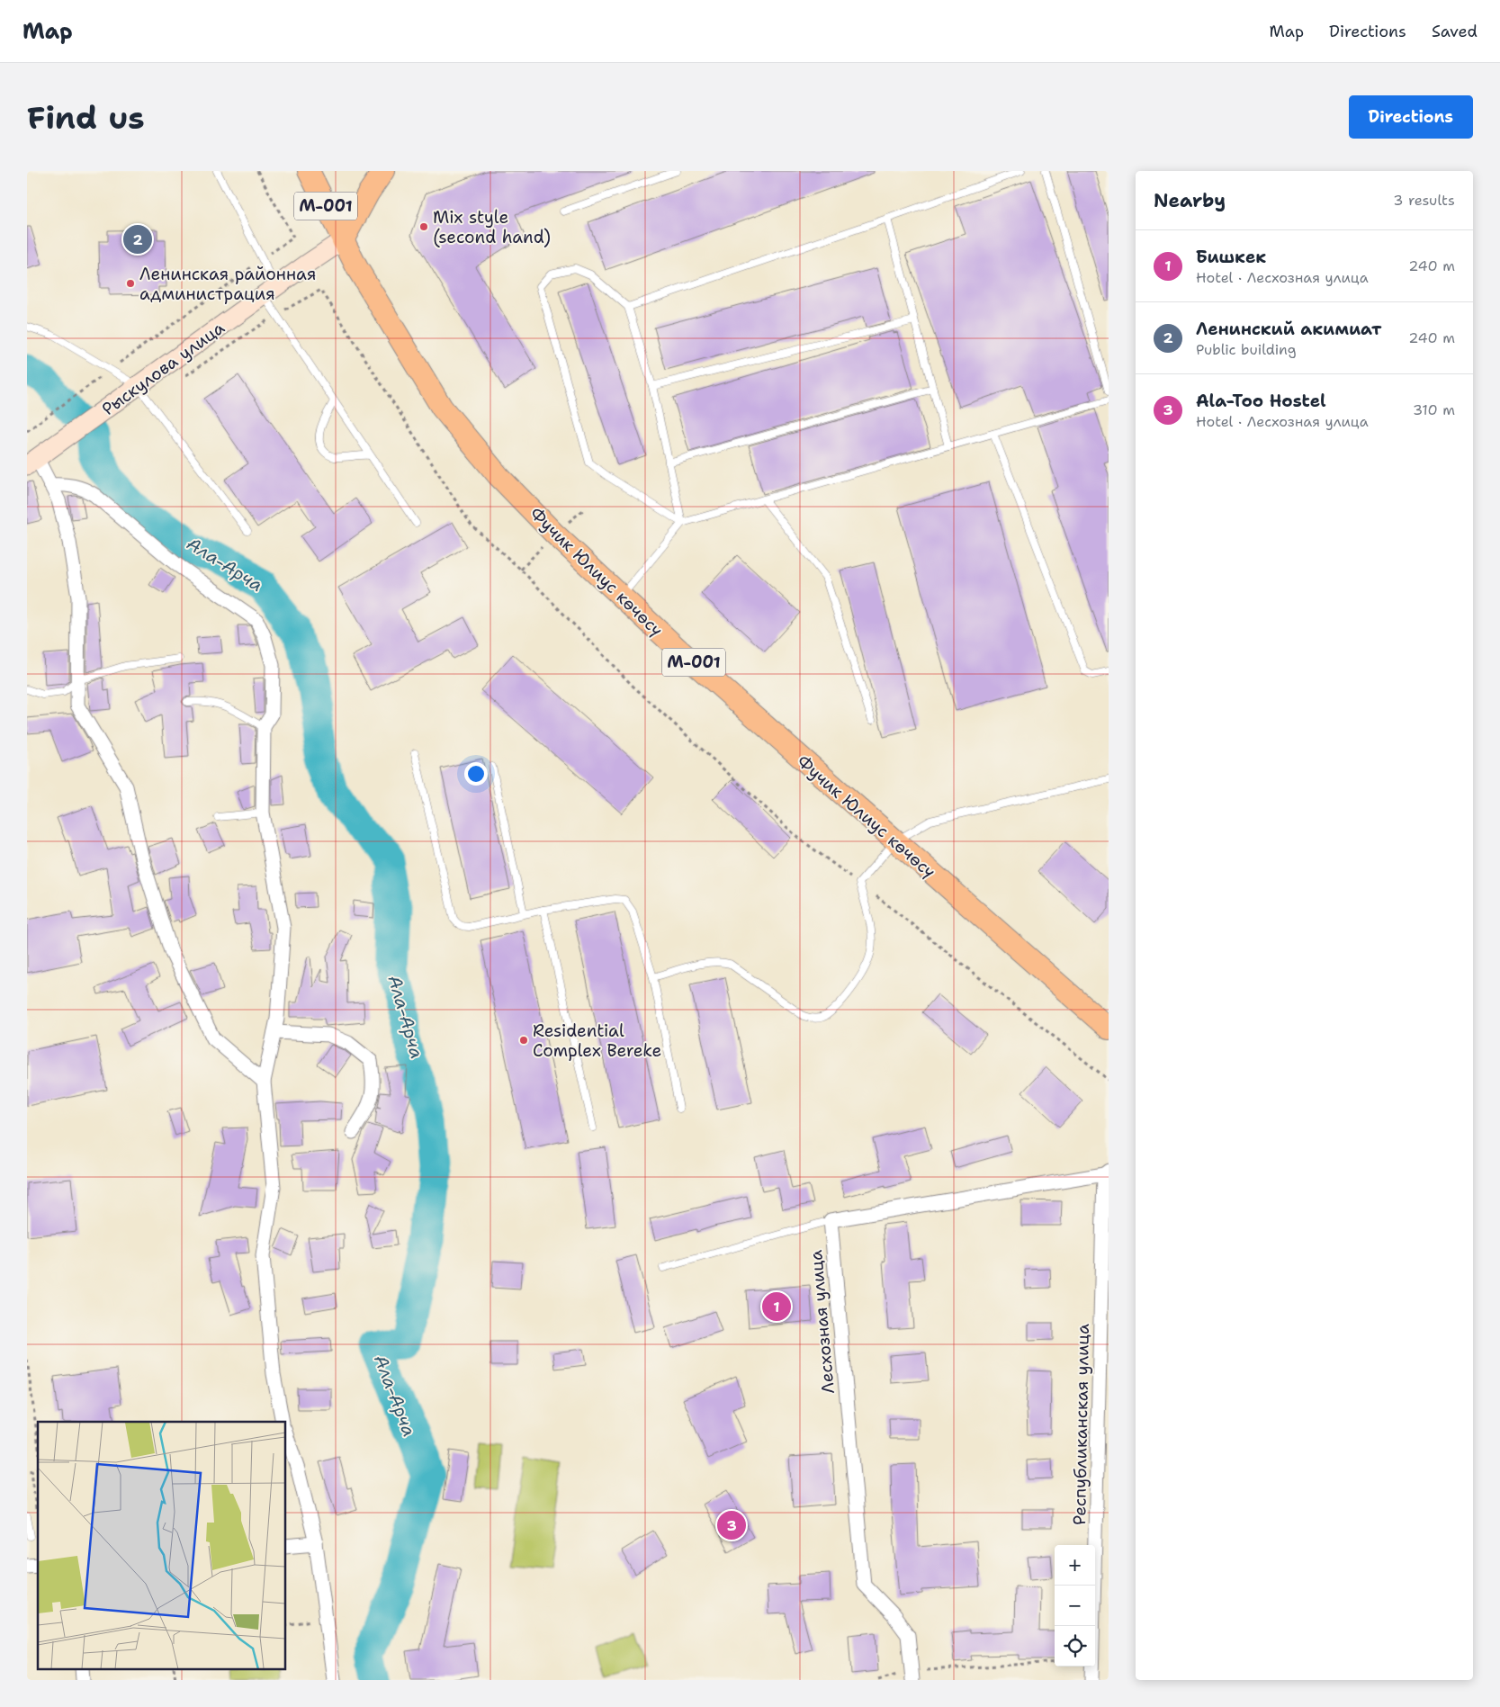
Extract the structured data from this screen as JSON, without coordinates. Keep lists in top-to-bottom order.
{
  "streets": {
    "main road": ["М-001", "Рыскулова улица", "Фучик Юлиус көчөсү"],
    "street": ["Лесхозная улица", "Республиканская улица"]
  },
  "crossings": [
    ["Рыскулова улица", "Фучик Юлиус көчөсү"]
  ],
  "water": ["Ала-Арча"],
  "places": ["Mix style (second hand)", "Ленинская районная администрация", "Residential Complex Bereke"],
  "page": {
    "header": "Map",
    "nav": ["Map", "Directions", "Saved"],
    "buttons": "Directions",
    "title": "Find us",
    "heading": ["Nearby", "3 results"],
    "pins": ["2", "1", "3"],
    "list": [
      {
        "mark": "1",
        "name": "Бишкек",
        "note": "Hotel · Лесхозная улица",
        "value": "240 m"
      },
      {
        "mark": "2",
        "name": "Ленинский акимиат",
        "note": "Public building",
        "value": "240 m"
      },
      {
        "mark": "3",
        "name": "Ala-Too Hostel",
        "note": "Hotel · Лесхозная улица",
        "value": "310 m"
      }
    ],
    "map_buttons": ["+", "−"]
  }
}
